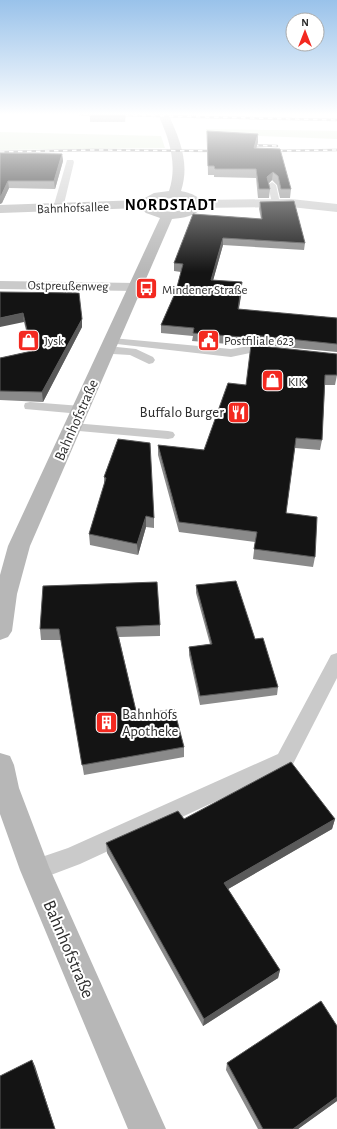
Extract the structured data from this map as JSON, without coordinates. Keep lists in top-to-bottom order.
{
  "streets": {
    "main road": ["Bahnhofsallee", "Bahnhofstraße"],
    "street": ["Ostpreußenweg"]
  },
  "crossings": [
    ["Ostpreußenweg", "Bahnhofstraße"]
  ],
  "districts": ["NORDSTADT"],
  "places": {
    "bus stop": ["Mindener Straße"],
    "shop": ["Jysk", "KIK"],
    "public building": ["Postfiliale 623"],
    "restaurant": ["Buffalo Burger"],
    "building": ["Bahnhofs Apotheke"]
  },
  "north": "top"
}
